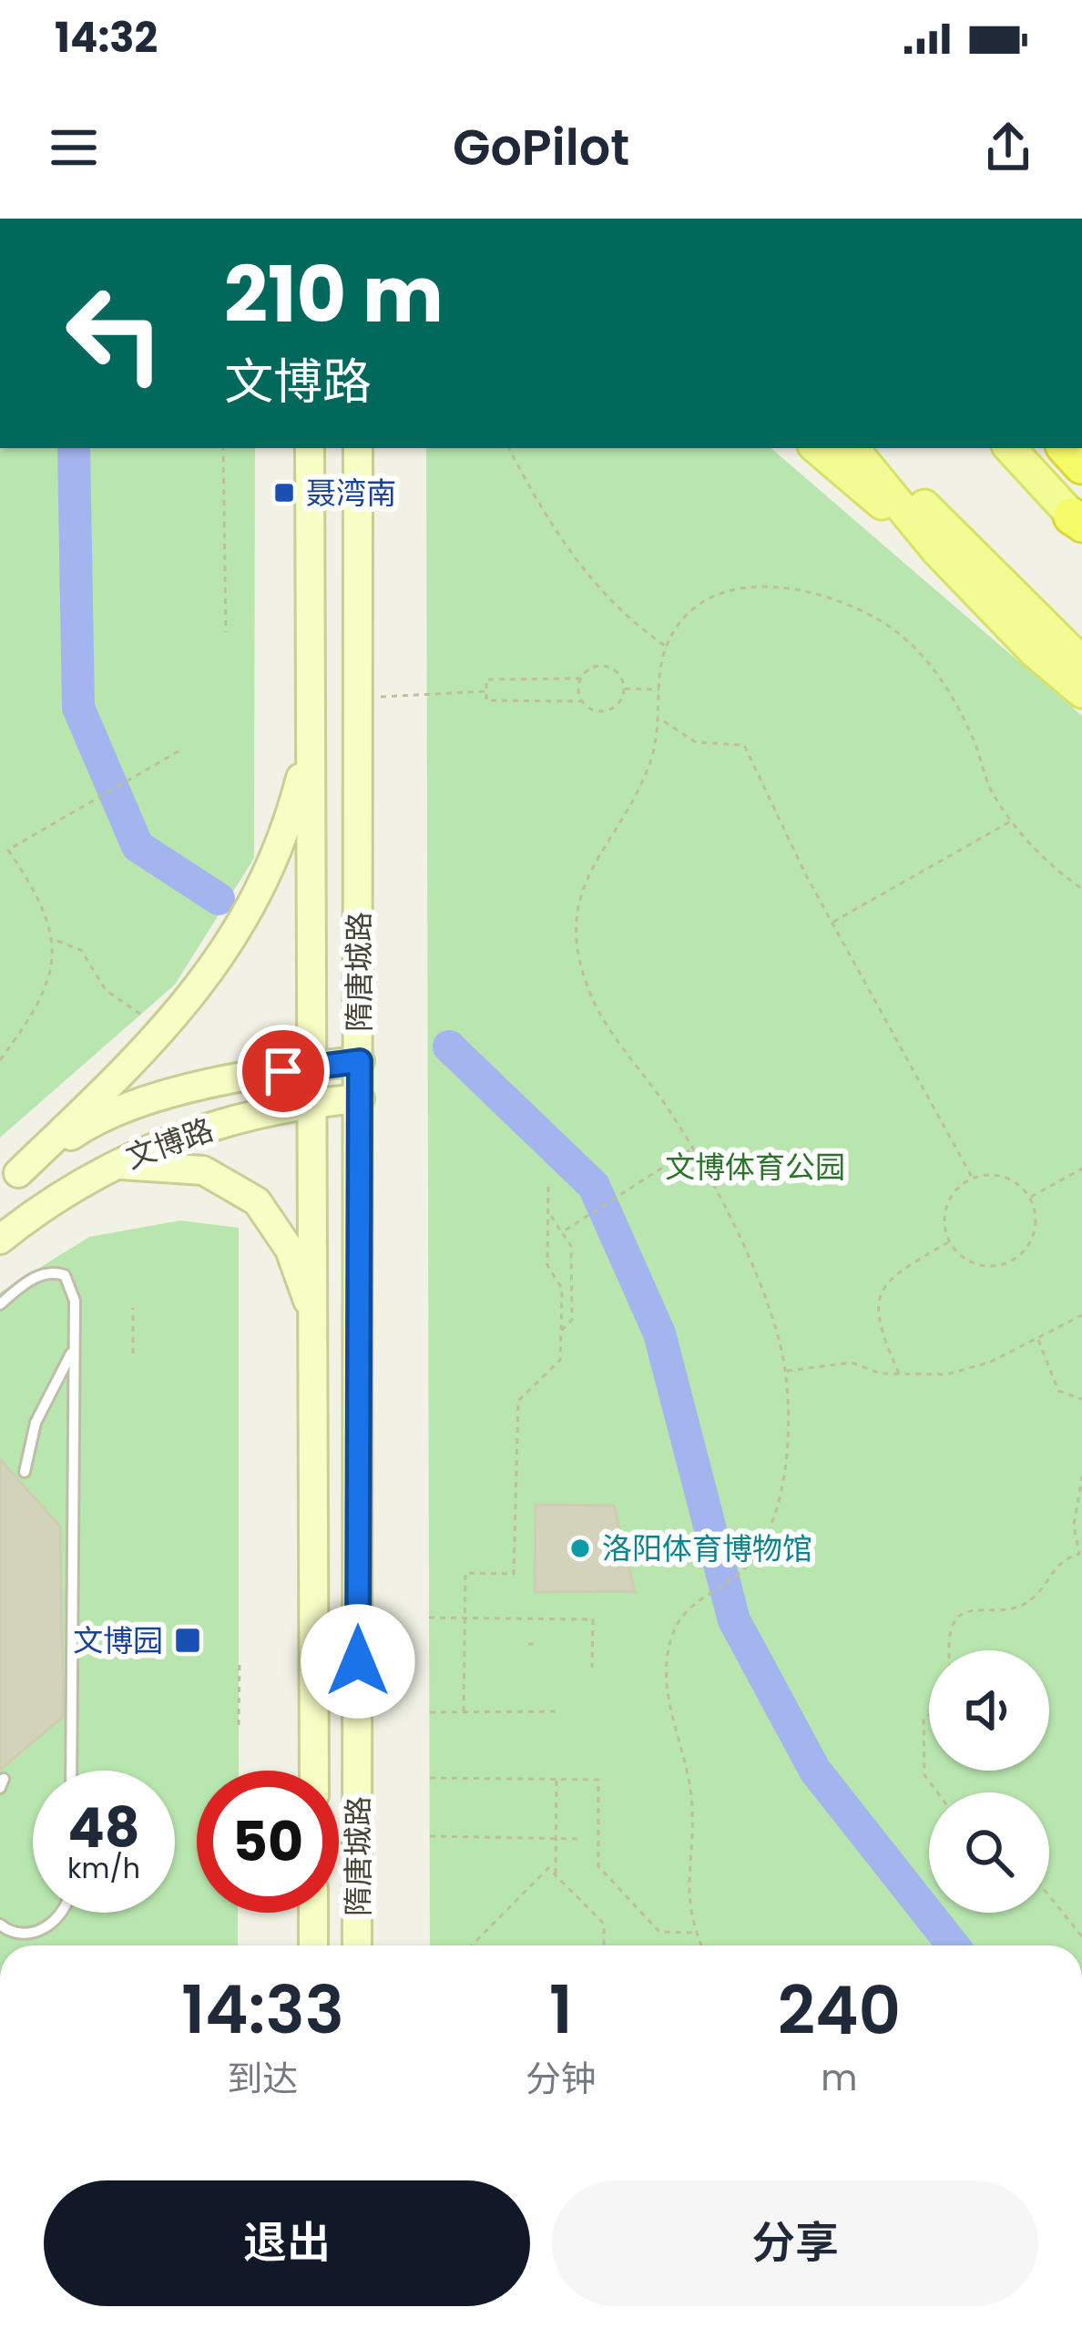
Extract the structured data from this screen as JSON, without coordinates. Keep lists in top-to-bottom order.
{
  "streets": {
    "main road": ["隋唐城路", "文博路"]
  },
  "crossings": [
    ["隋唐城路", "文博路"]
  ],
  "parks": ["文博体育公园"],
  "places": {
    "transit": ["聂湾南", "文博园"],
    "other": ["洛阳体育博物馆"]
  },
  "page": {
    "status": "14:32",
    "header": "GoPilot",
    "turn": ["210 m", "文博路"],
    "speed": "48 km/h",
    "limit": "50",
    "eta": [
      "14:33",
      "到达",
      "1",
      "分钟",
      "240",
      "m"
    ],
    "buttons": ["退出", "分享"]
  }
}
